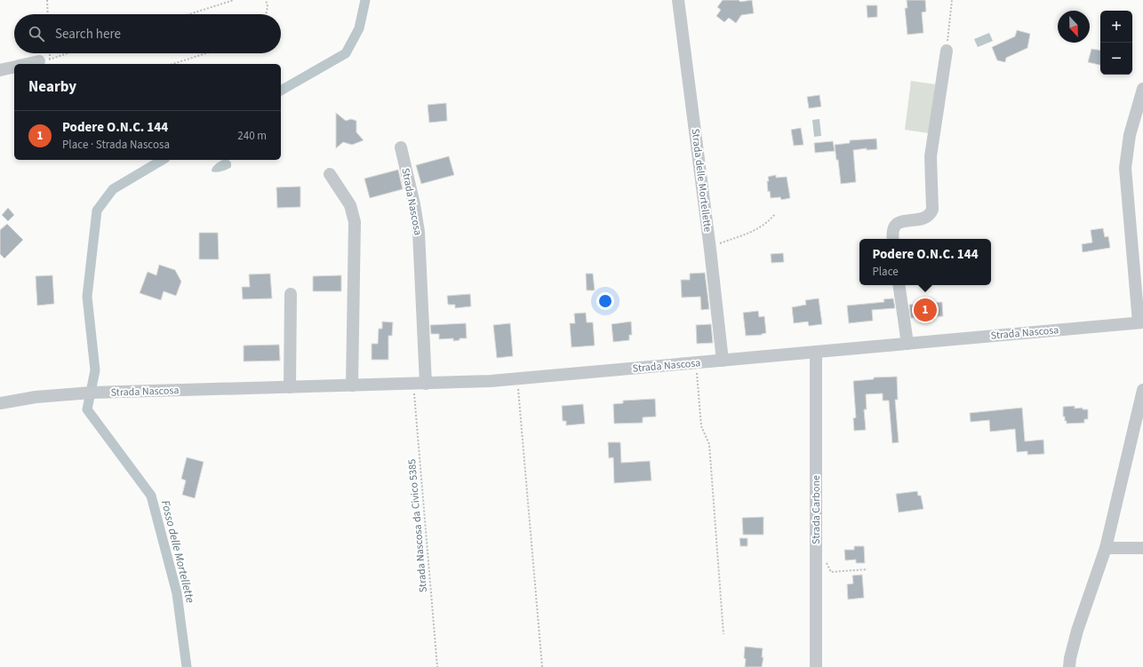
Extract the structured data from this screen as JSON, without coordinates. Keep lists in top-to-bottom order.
{
  "streets": {
    "street": ["Strada delle Mortellette", "Strada Nascosa", "Strada Carbone"],
    "path": ["Strada Nascosa da Civico 5385"]
  },
  "crossings": [
    ["Strada delle Mortellette", "Strada Nascosa"],
    ["Strada Nascosa", "Strada Carbone"],
    ["Strada Nascosa", "Strada Nascosa da Civico 5385"]
  ],
  "water": ["Fosso delle Mortellette"],
  "north": "bottom",
  "page": {
    "map_buttons": ["+", "−"],
    "search": "Search here",
    "heading": "Nearby",
    "list": [
      {
        "mark": "1",
        "name": "Podere O.N.C. 144",
        "note": "Place · Strada Nascosa",
        "value": "240 m"
      }
    ],
    "popup": ["Podere O.N.C. 144", "Place"],
    "pins": "1"
  }
}
